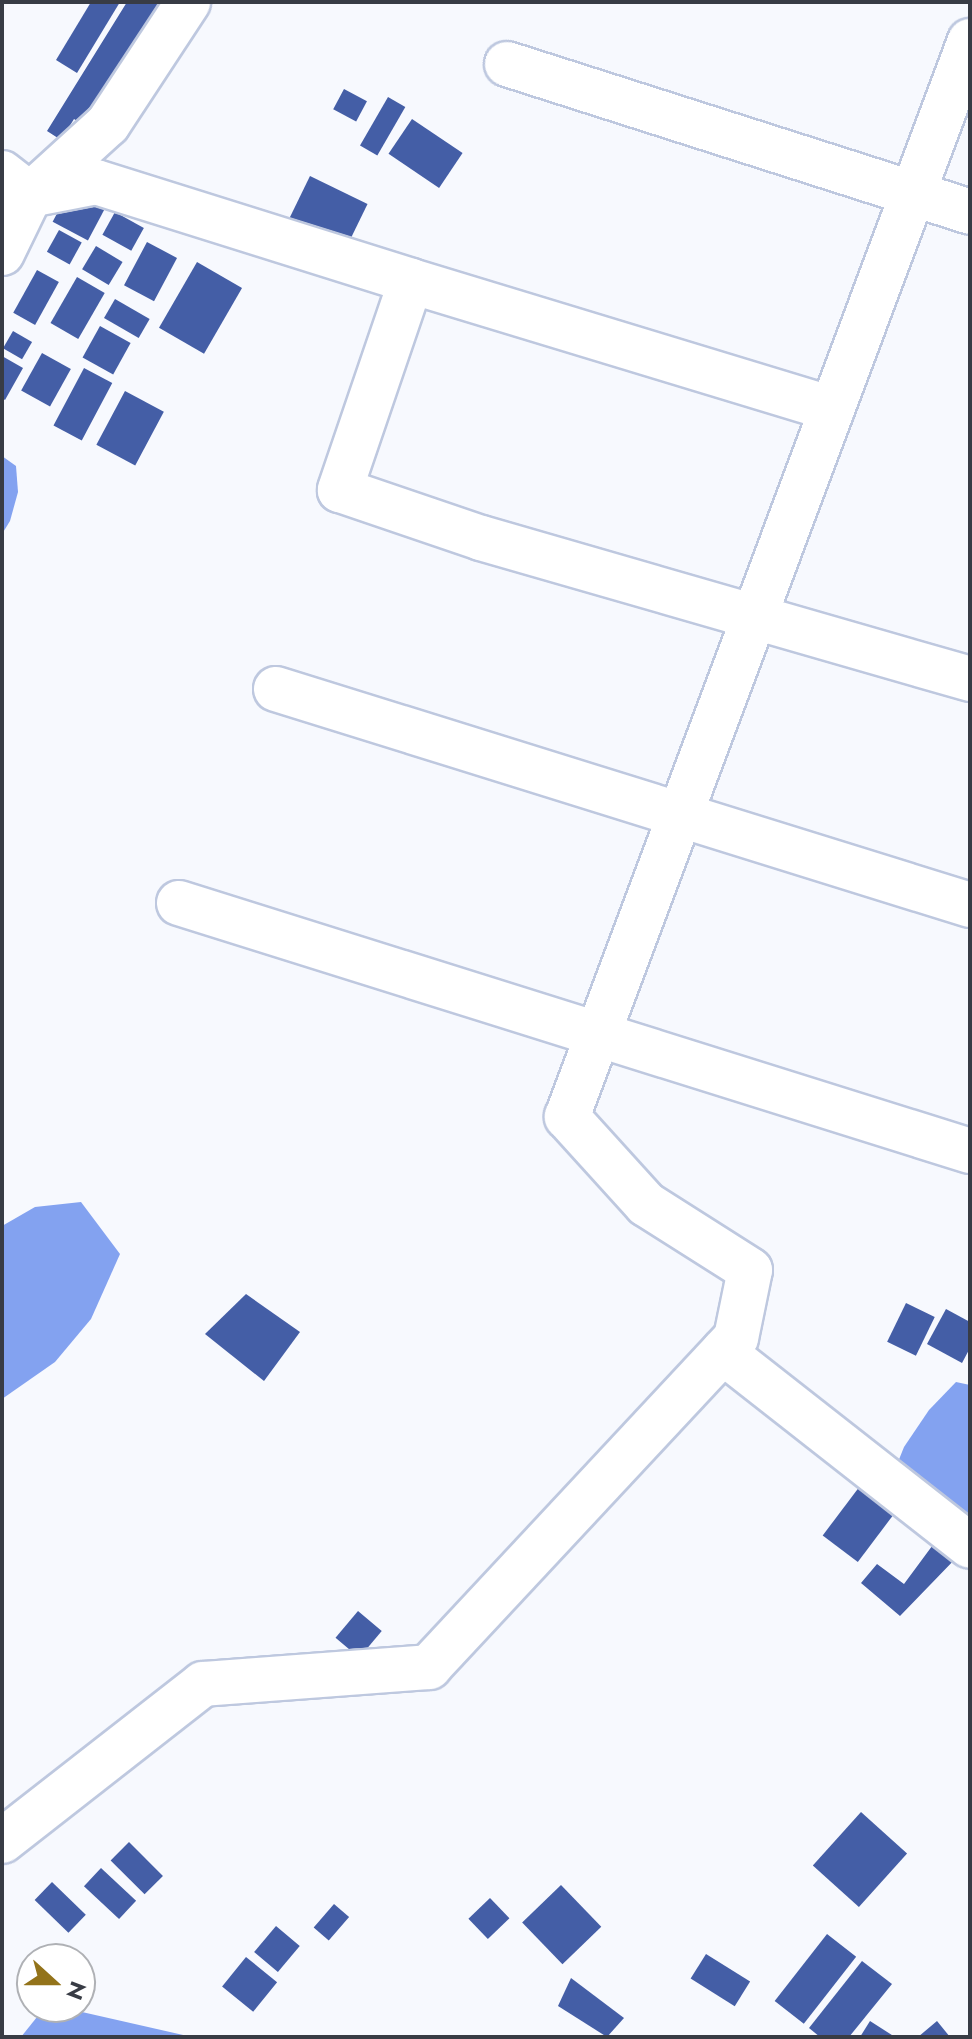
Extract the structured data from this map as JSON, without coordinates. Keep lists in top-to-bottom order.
{
  "north": "right"
}
